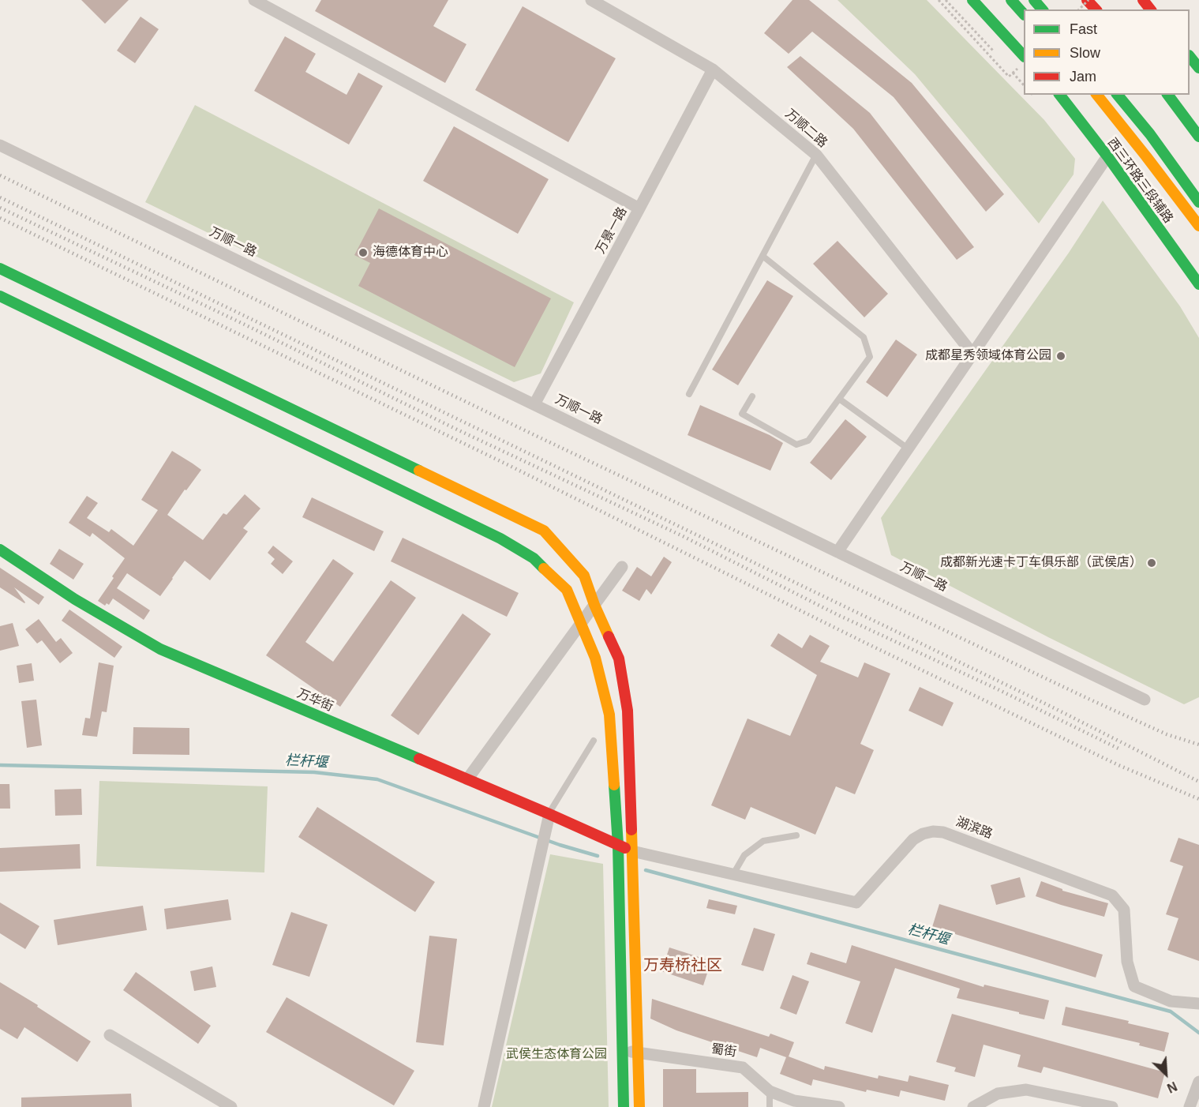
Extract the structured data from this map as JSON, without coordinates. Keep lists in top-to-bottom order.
{
  "streets": {
    "main road": ["西三环路三段辅路", "万华街"],
    "street": [
      "万顺二路",
      "万景一路",
      "万顺一路",
      "湖滨路",
      "蜀街"
    ]
  },
  "crossings": [
    ["万顺二路", "万景一路"],
    ["万景一路", "万顺一路"],
    ["万华街", "湖滨路"]
  ],
  "districts": ["万寿桥社区"],
  "water": ["栏杆堰"],
  "parks": ["武侯生态体育公园"],
  "places": ["海德体育中心", "成都星秀领域体育公园", "成都新光速卡丁车俱乐部（武侯店）"],
  "legend": ["Fast", "Slow", "Jam"],
  "north": "bottom right"
}
